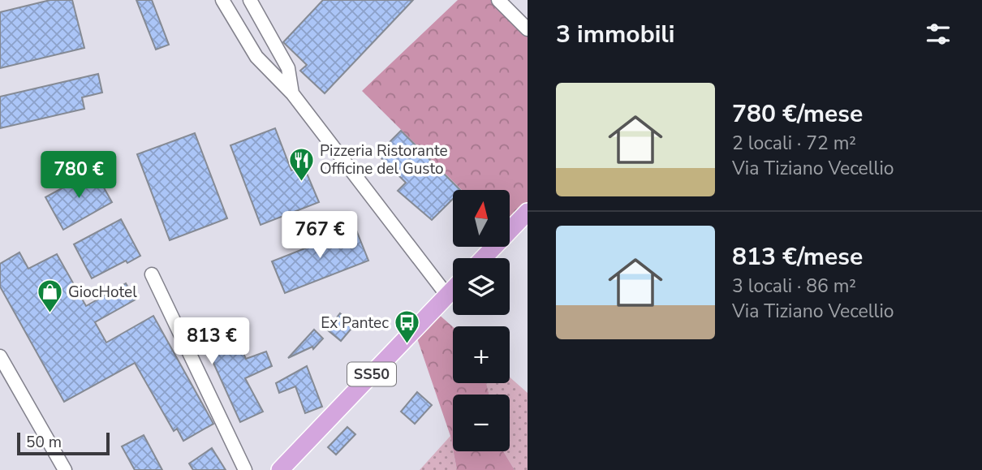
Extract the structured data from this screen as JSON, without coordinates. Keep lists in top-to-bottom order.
{
  "streets": {
    "main road": ["SS50"]
  },
  "places": {
    "restaurant": ["Pizzeria Ristorante Officine del Gusto"],
    "shop": ["GiocHotel"],
    "bus stop": ["Ex Pantec"]
  },
  "scale_bar": "50 m",
  "north": "top",
  "page": {
    "heading": "3 immobili",
    "list": [
      {
        "name": "780 €/mese",
        "note": "2 locali · 72 m² · Via Tiziano Vecellio"
      },
      {
        "name": "813 €/mese",
        "note": "3 locali · 86 m² · Via Tiziano Vecellio"
      }
    ],
    "price": ["780 €", "767 €", "813 €"],
    "map_buttons": ["+", "−"],
    "scale": "50 m"
  }
}
